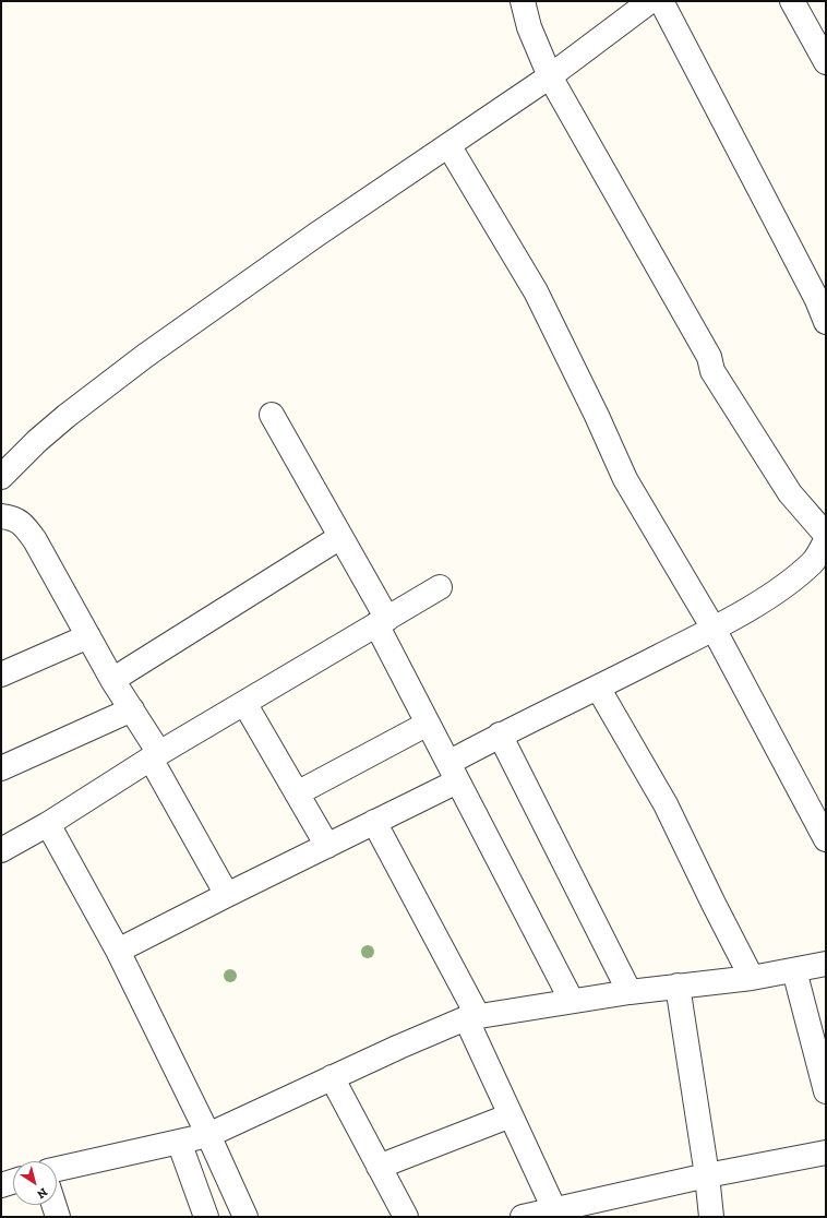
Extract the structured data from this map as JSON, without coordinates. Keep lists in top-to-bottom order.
{
  "north": "bottom right"
}
